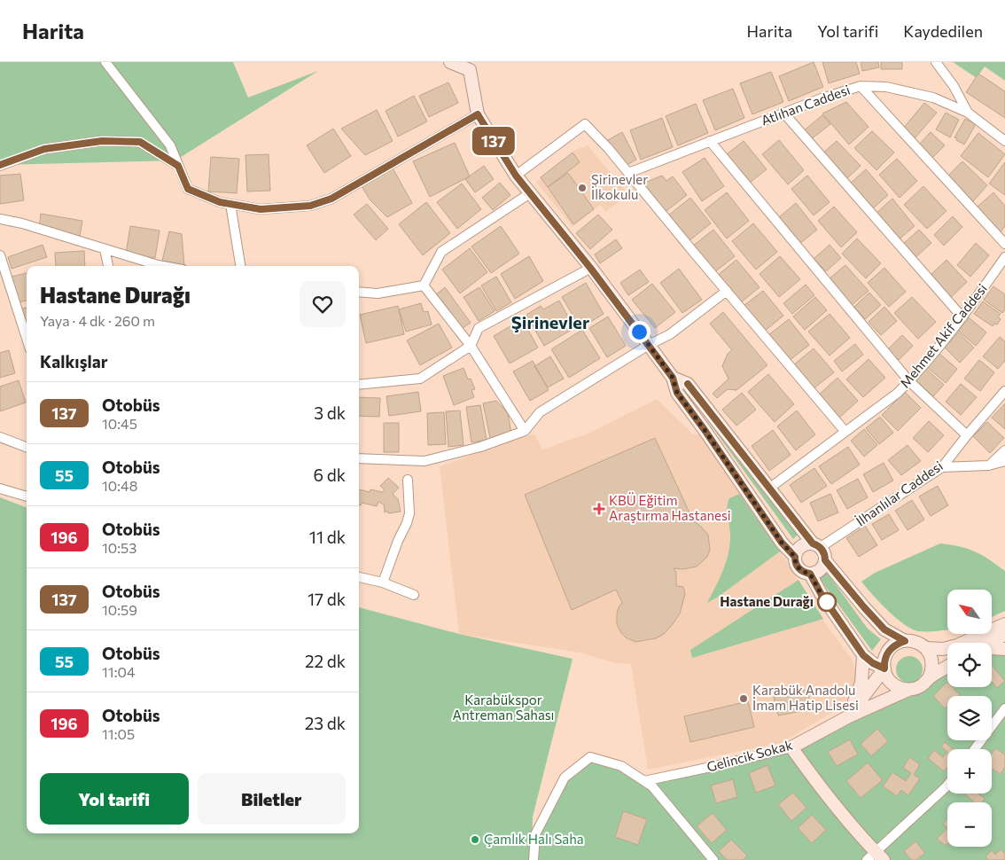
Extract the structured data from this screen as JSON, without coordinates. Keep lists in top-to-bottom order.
{
  "streets": {
    "street": [
      "Atlıhan Caddesi",
      "Mehmet Akif Caddesi",
      "İlhanlılar Caddesi",
      "Gelincik Sokak"
    ]
  },
  "districts": ["Şirinevler"],
  "parks": ["Karabükspor Antreman Sahası"],
  "places": {
    "other": [
      "Şirinevler İlkokulu",
      "Hastane Durağı",
      "Karabük Anadolu İmam Hatip Lisesi",
      "Çamlık Halı Saha"
    ],
    "health": ["KBÜ Eğitim Araştırma Hastanesi"]
  },
  "lines": ["bus line 137"],
  "north": "top left",
  "page": {
    "header": "Harita",
    "nav": ["Harita", "Yol tarifi", "Kaydedilen"],
    "on_map": "137",
    "heading": [
      ["Hastane Durağı", "Yaya · 4 dk · 260 m"],
      "Kalkışlar"
    ],
    "list": [
      {
        "mark": "137",
        "name": "Otobüs",
        "note": "10:45",
        "value": "3 dk"
      },
      {
        "mark": "55",
        "name": "Otobüs",
        "note": "10:48",
        "value": "6 dk"
      },
      {
        "mark": "196",
        "name": "Otobüs",
        "note": "10:53",
        "value": "11 dk"
      },
      {
        "mark": "137",
        "name": "Otobüs",
        "note": "10:59",
        "value": "17 dk"
      },
      {
        "mark": "55",
        "name": "Otobüs",
        "note": "11:04",
        "value": "22 dk"
      },
      {
        "mark": "196",
        "name": "Otobüs",
        "note": "11:05",
        "value": "23 dk"
      }
    ],
    "map_buttons": ["+", "−"],
    "buttons": ["Yol tarifi", "Biletler"]
  }
}
